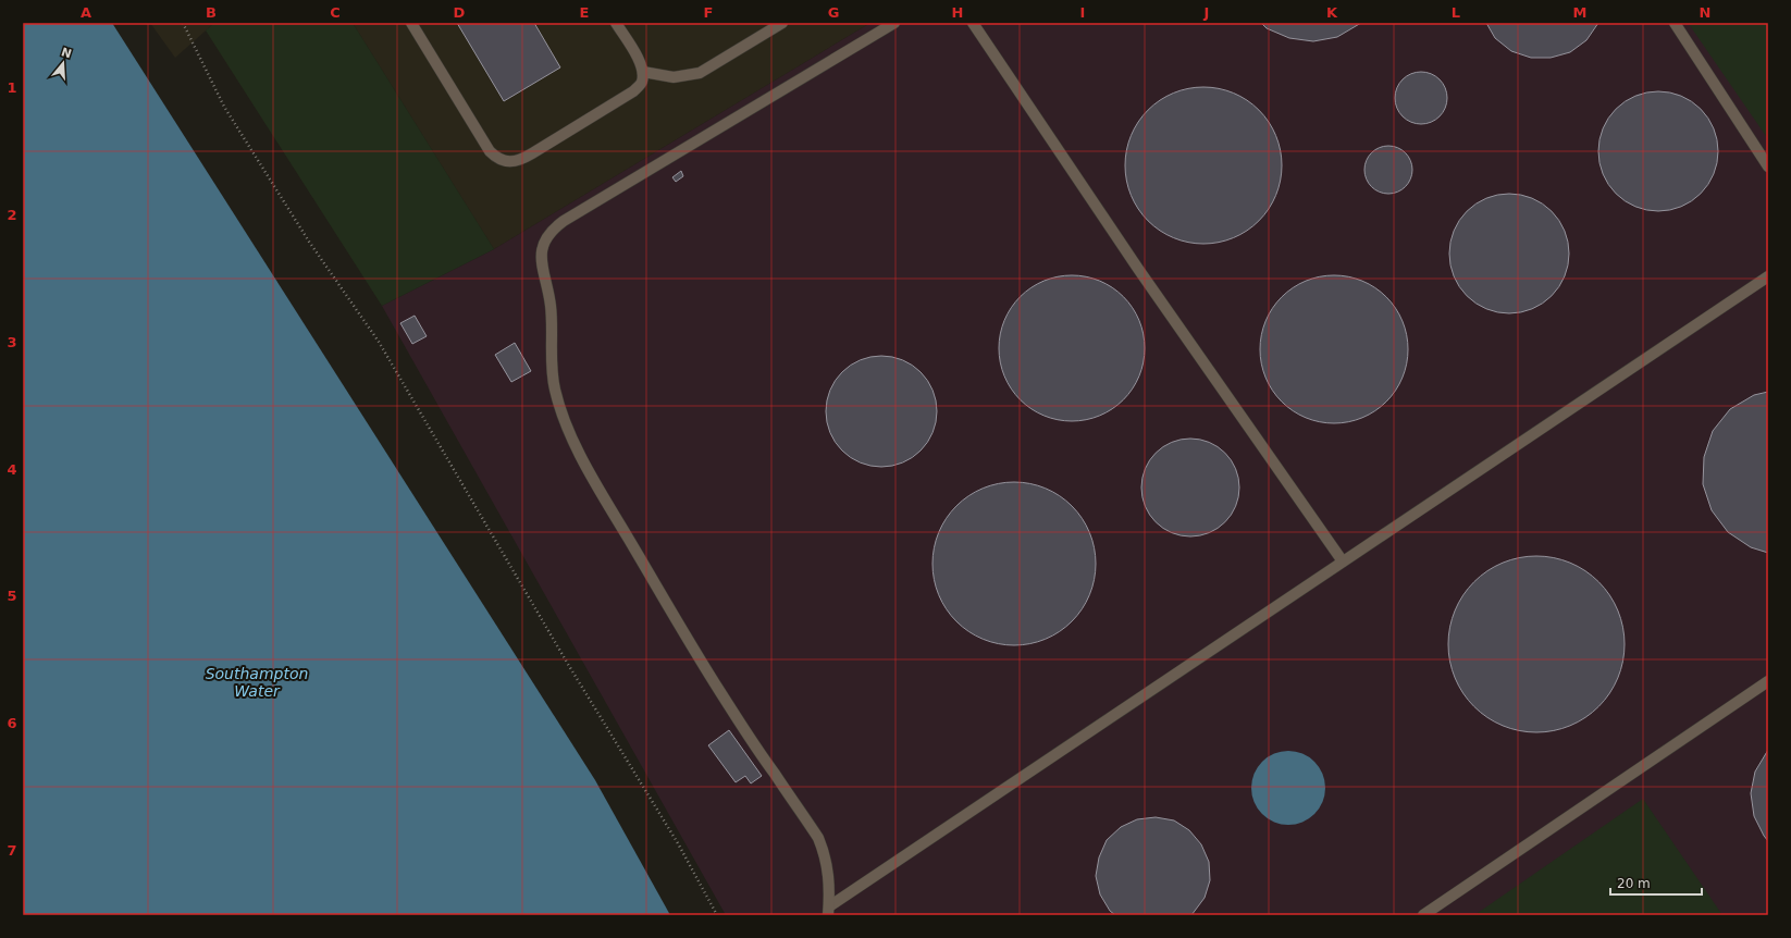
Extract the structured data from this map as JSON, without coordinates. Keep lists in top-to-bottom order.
{
  "water": ["Southampton Water"],
  "scale_bar": "20 m",
  "north": "top",
  "grid": {
    "columns": [
      "A",
      "B",
      "C",
      "D",
      "E",
      "F",
      "G",
      "H",
      "I",
      "J",
      "K",
      "L",
      "M",
      "N"
    ],
    "rows": [
      "1",
      "2",
      "3",
      "4",
      "5",
      "6",
      "7"
    ]
  }
}
